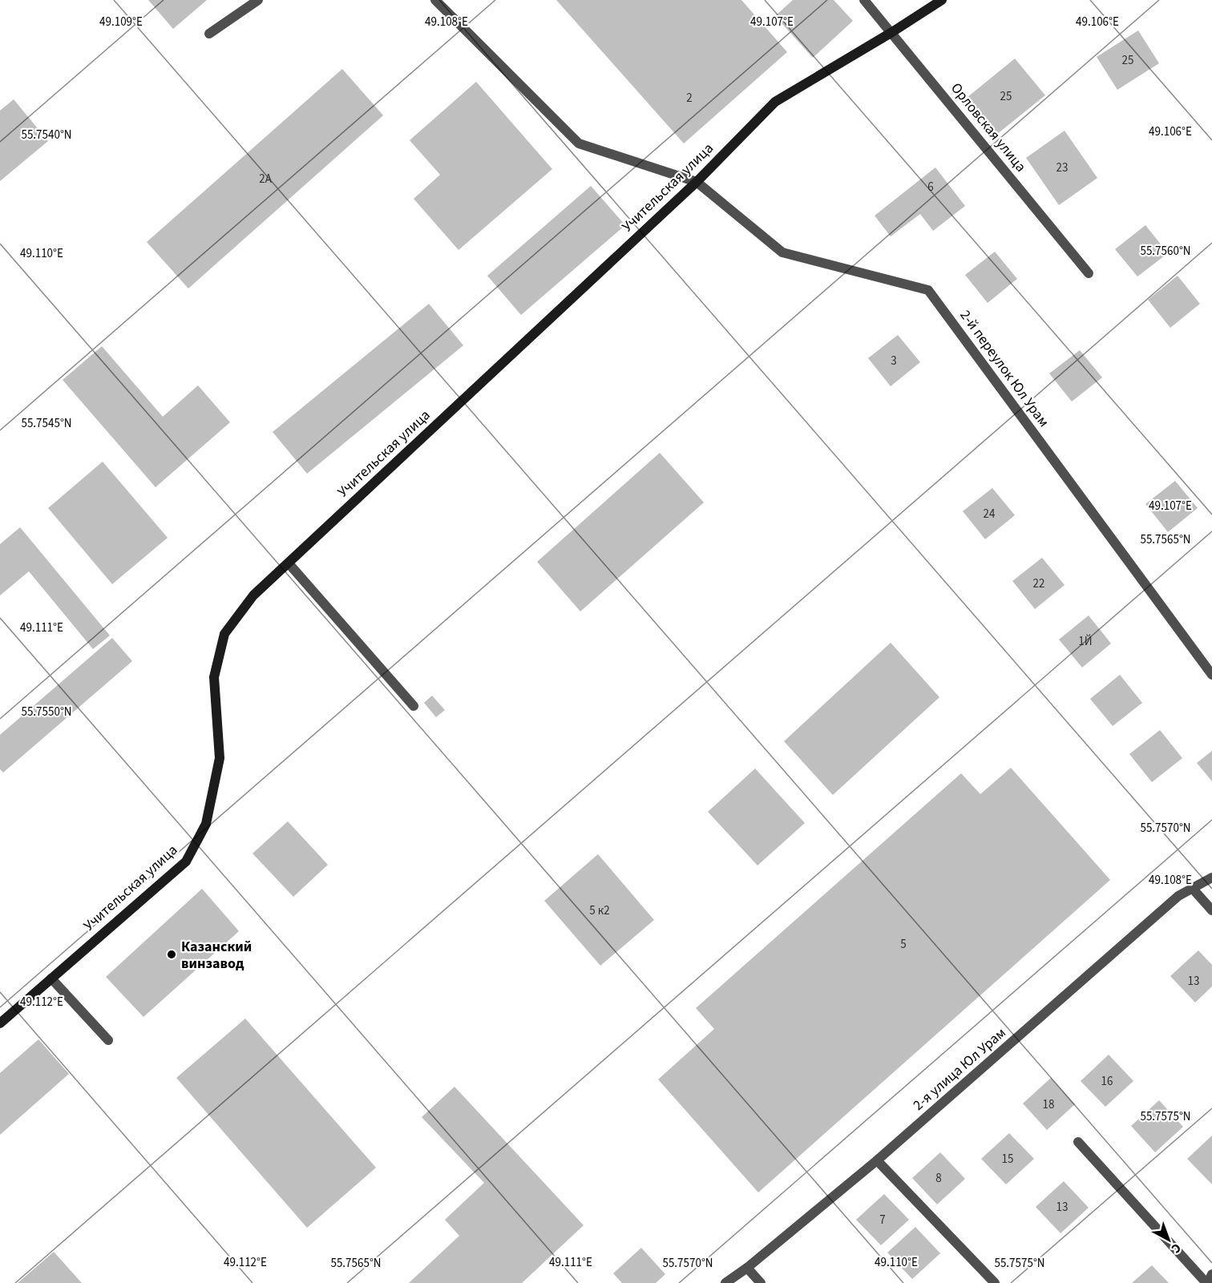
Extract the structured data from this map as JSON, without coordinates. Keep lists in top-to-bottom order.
{
  "streets": {
    "street": [
      "Орловская улица",
      "Учительская улица",
      "2-й переулок Юл Урам",
      "2-я улица Юл Урам"
    ]
  },
  "crossings": [
    ["Орловская улица", "Учительская улица"],
    ["Учительская улица", "2-й переулок Юл Урам"]
  ],
  "places": ["Казанский винзавод"],
  "house_numbers": [
    "25",
    "25",
    "2",
    "23",
    "2А",
    "6",
    "3",
    "24",
    "22",
    "1Й",
    "5 к2",
    "5",
    "13",
    "16",
    "18",
    "15",
    "8",
    "13",
    "7"
  ],
  "north": "bottom right",
  "coordinates": [
    "49.108°E",
    "49.107°E",
    "49.106°E",
    "49.109°E",
    "55.7540°N",
    "55.7560°N",
    "49.110°E",
    "55.7545°N",
    "55.7565°N",
    "49.111°E",
    "55.7550°N",
    "55.7570°N",
    "49.112°E",
    "55.7575°N"
  ]
}
